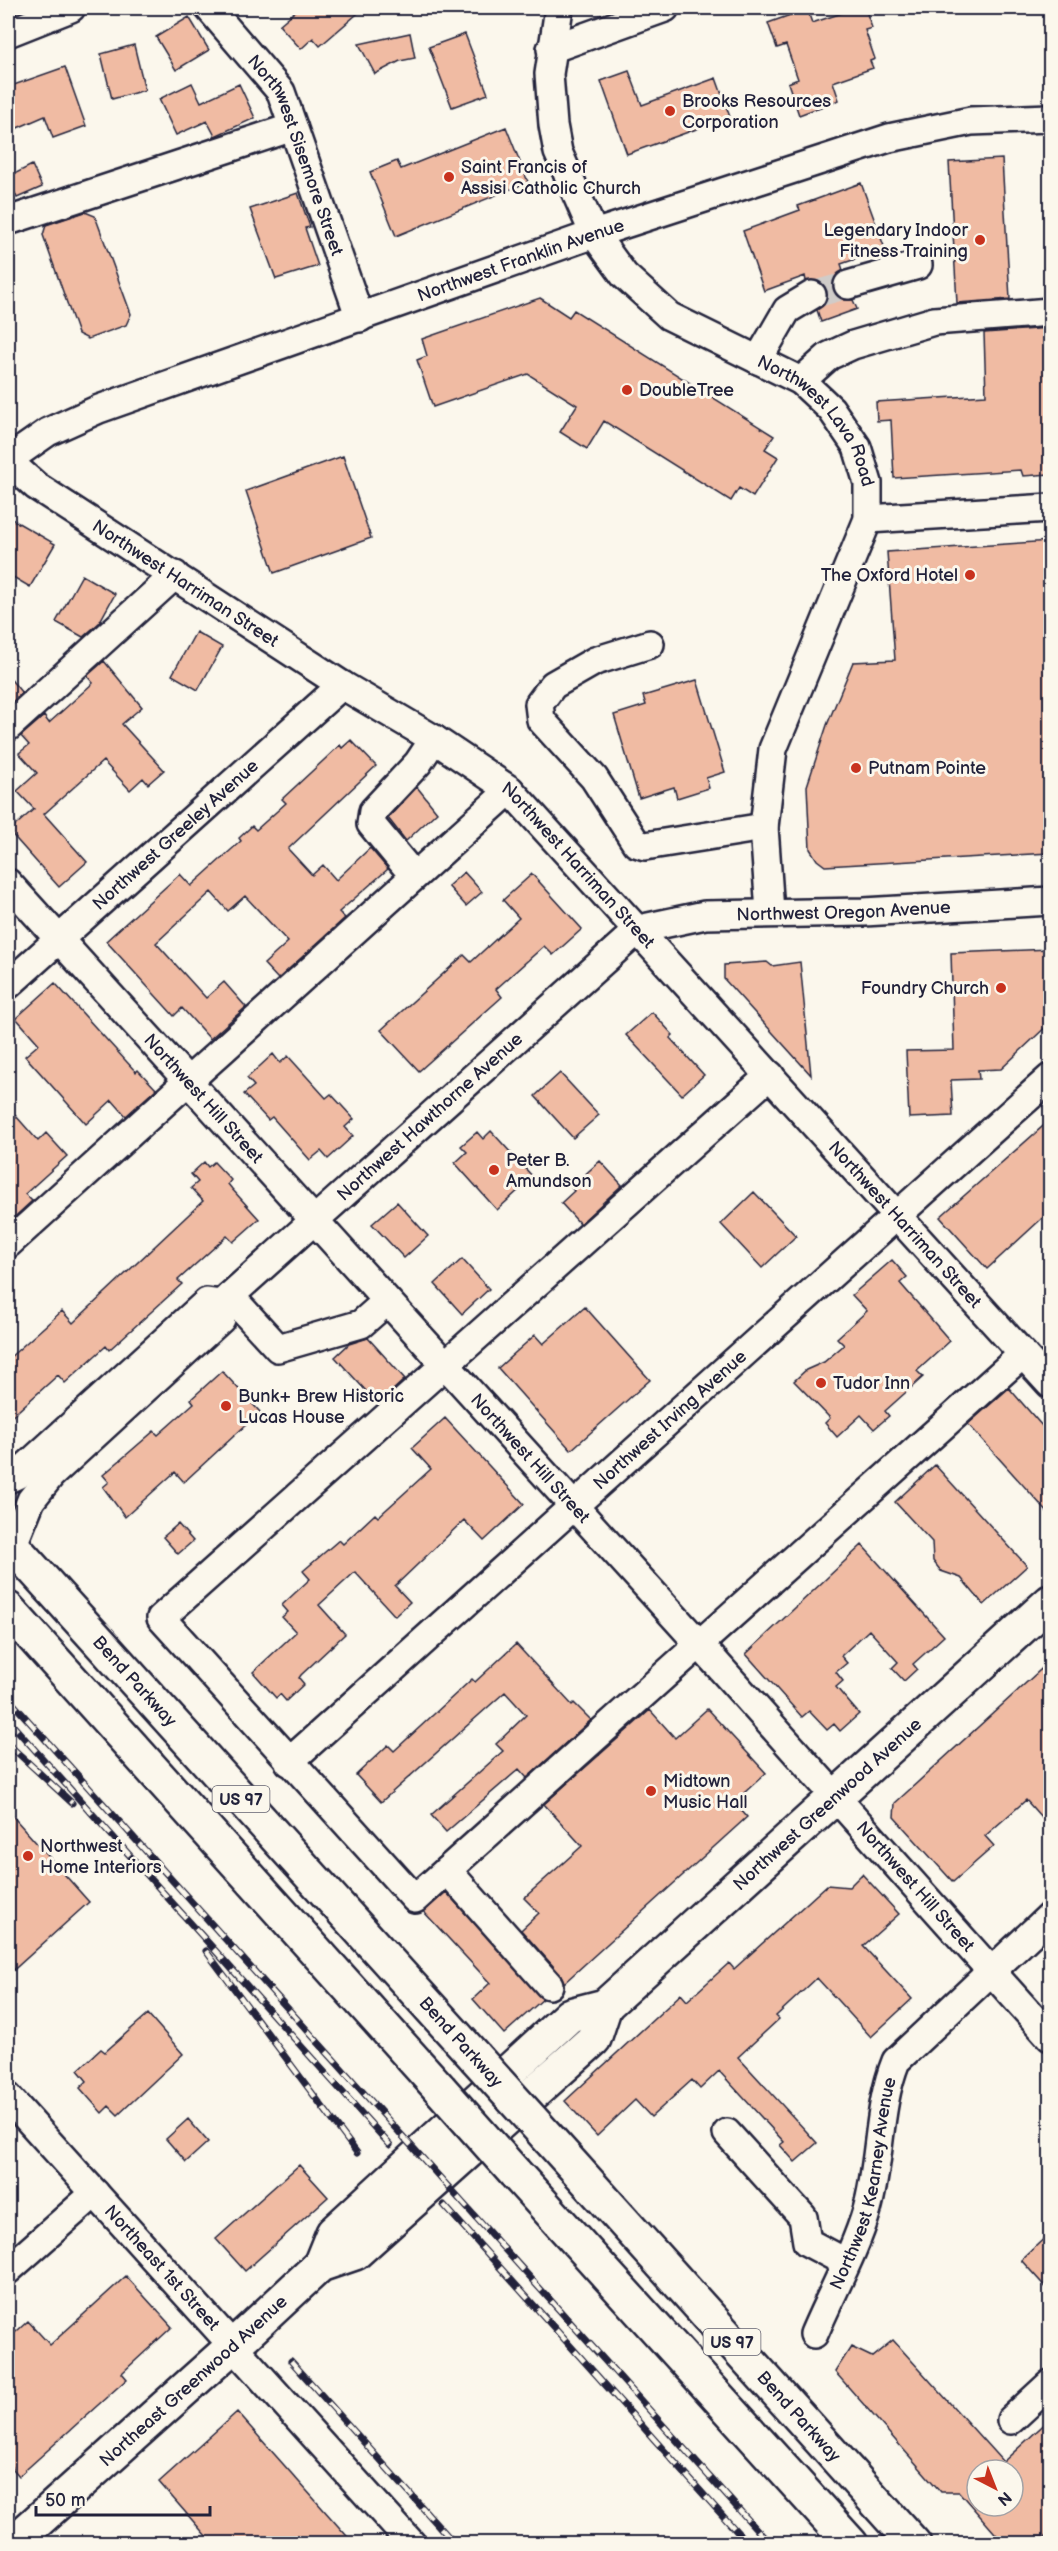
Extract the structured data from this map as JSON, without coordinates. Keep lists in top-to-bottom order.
{
  "streets": {
    "main road": [
      "Bend Parkway",
      "US 97",
      "Northwest Greenwood Avenue",
      "Northeast Greenwood Avenue"
    ],
    "street": [
      "Northwest Sisemore Street",
      "Northwest Franklin Avenue",
      "Northwest Lava Road",
      "Northwest Harriman Street",
      "Northwest Greeley Avenue",
      "Northwest Oregon Avenue",
      "Northwest Hill Street",
      "Northwest Hawthorne Avenue",
      "Northwest Irving Avenue",
      "Northwest Kearney Avenue",
      "Northeast 1st Street"
    ]
  },
  "crossings": [
    ["Northwest Sisemore Street", "Northwest Franklin Avenue"],
    ["Northwest Franklin Avenue", "Northwest Lava Road"],
    ["Northwest Franklin Avenue", "Northwest Harriman Street"],
    ["Northwest Lava Road", "Northwest Oregon Avenue"],
    ["Northwest Harriman Street", "Northwest Greeley Avenue"],
    ["Northwest Harriman Street", "Northwest Oregon Avenue"],
    ["Northwest Harriman Street", "Northwest Hawthorne Avenue"],
    ["Northwest Harriman Street", "Northwest Irving Avenue"],
    ["Northwest Greeley Avenue", "Northwest Hill Street"],
    ["Northwest Oregon Avenue", "Northwest Hawthorne Avenue"],
    ["Northwest Hill Street", "Northwest Hawthorne Avenue"],
    ["Northwest Hill Street", "Northwest Irving Avenue"],
    ["Northwest Hill Street", "Northwest Greenwood Avenue"],
    ["Northwest Hill Street", "Northwest Kearney Avenue"],
    ["Northwest Hawthorne Avenue", "Bend Parkway"],
    ["Northwest Greenwood Avenue", "Northeast Greenwood Avenue"],
    ["Northeast 1st Street", "Northeast Greenwood Avenue"]
  ],
  "places": [
    "Brooks Resources Corporation",
    "Saint Francis of Assisi Catholic Church",
    "Legendary Indoor Fitness Training",
    "DoubleTree",
    "The Oxford Hotel",
    "Putnam Pointe",
    "Foundry Church",
    "Peter B. Amundson",
    "Tudor Inn",
    "Bunk+ Brew Historic Lucas House",
    "Midtown Music Hall",
    "Northwest Home Interiors"
  ],
  "scale_bar": "50 m",
  "north": "bottom right"
}
